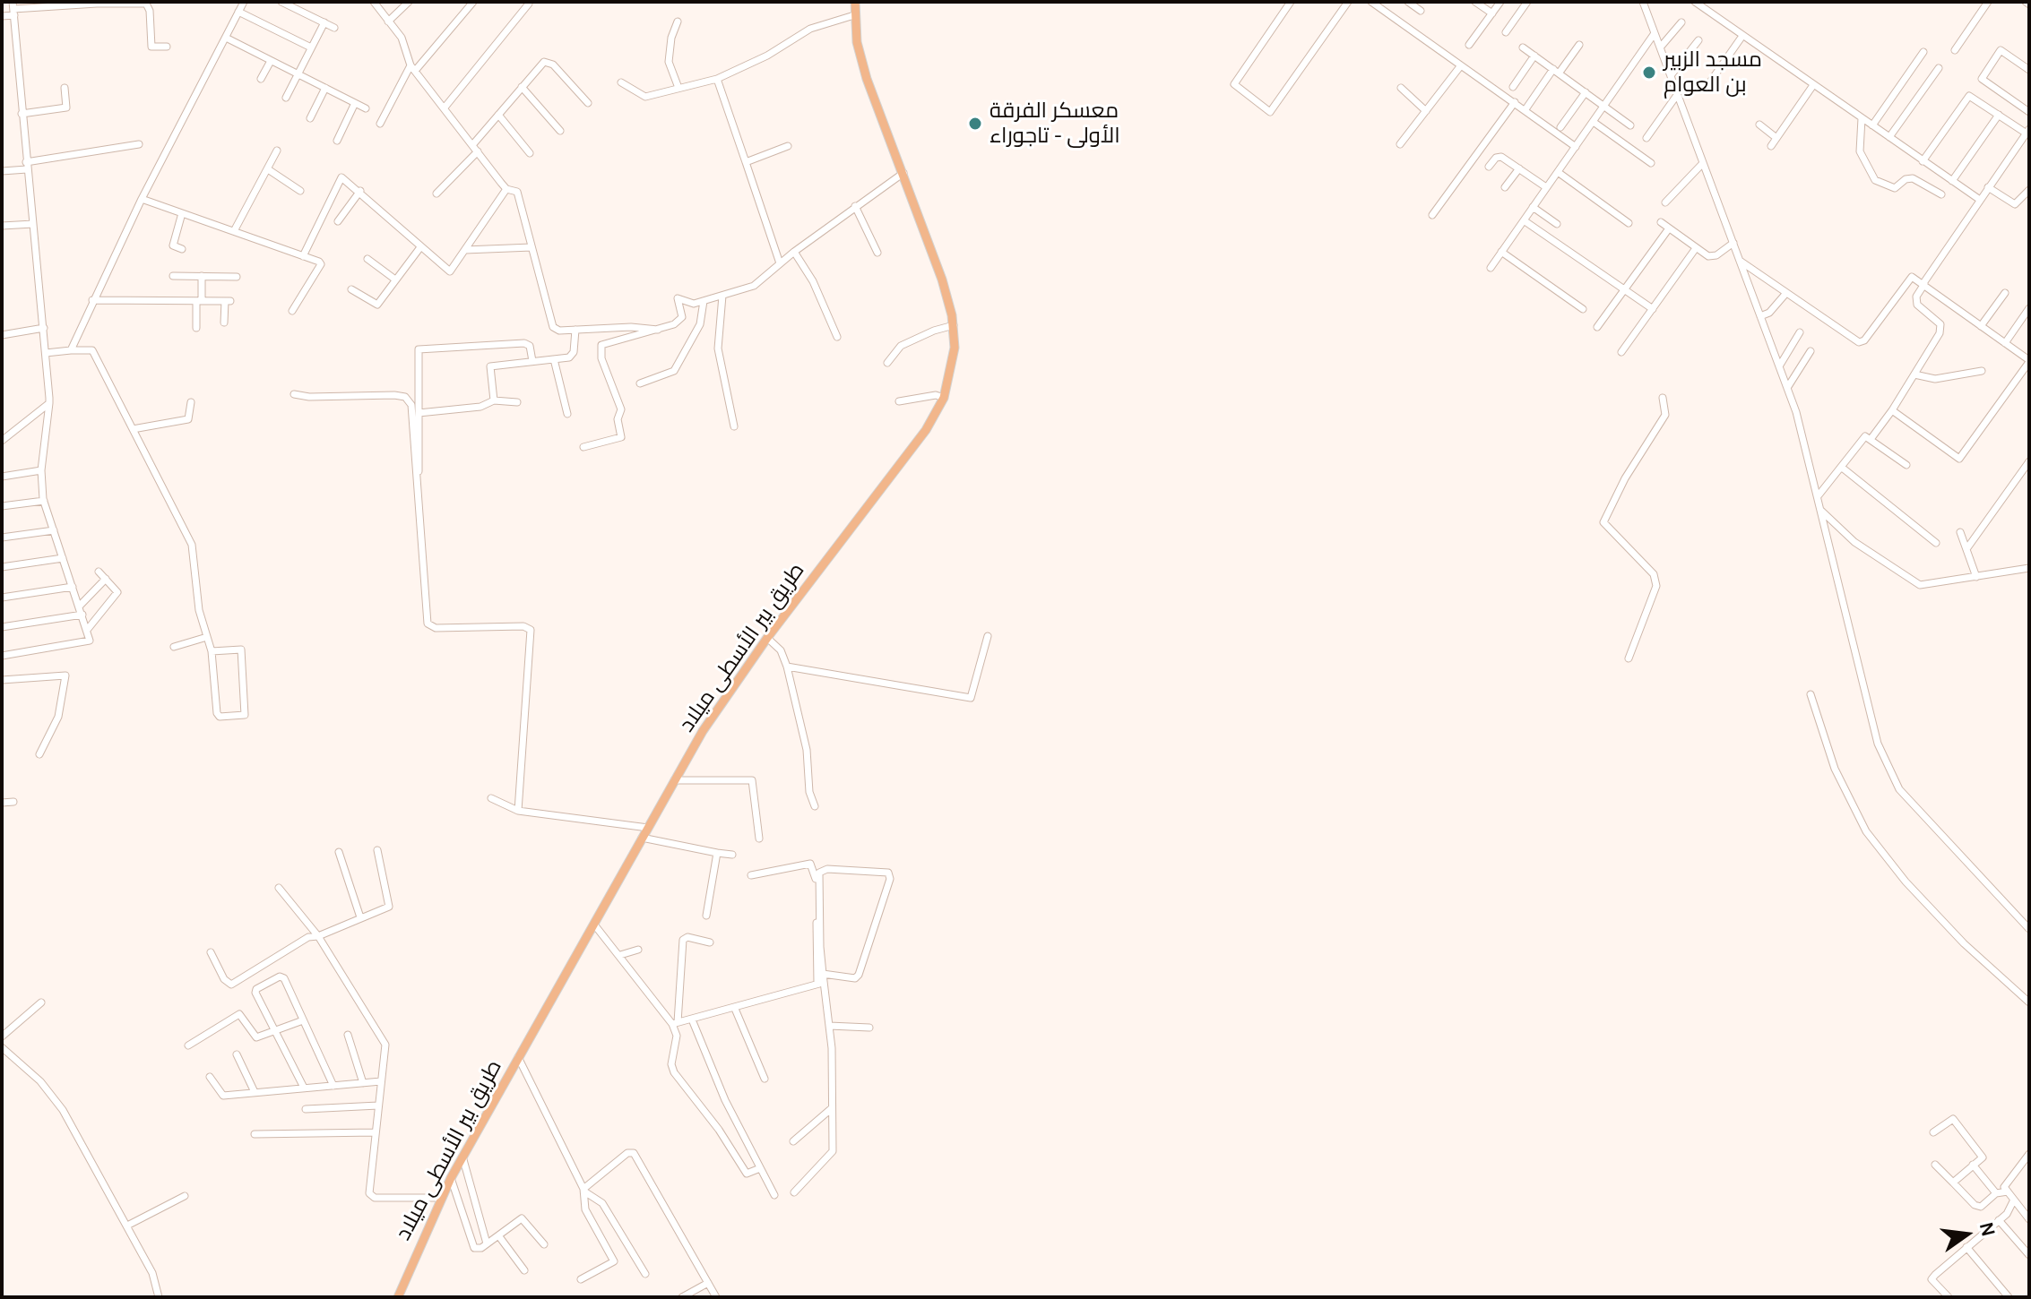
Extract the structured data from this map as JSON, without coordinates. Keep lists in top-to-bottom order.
{
  "streets": {
    "main road": ["طريق بير الأسطى ميلاد"]
  },
  "places": ["مسجد الزبير بن العوام", "معسكر الفرقة الأولى - تاجوراء"],
  "north": "right"
}
